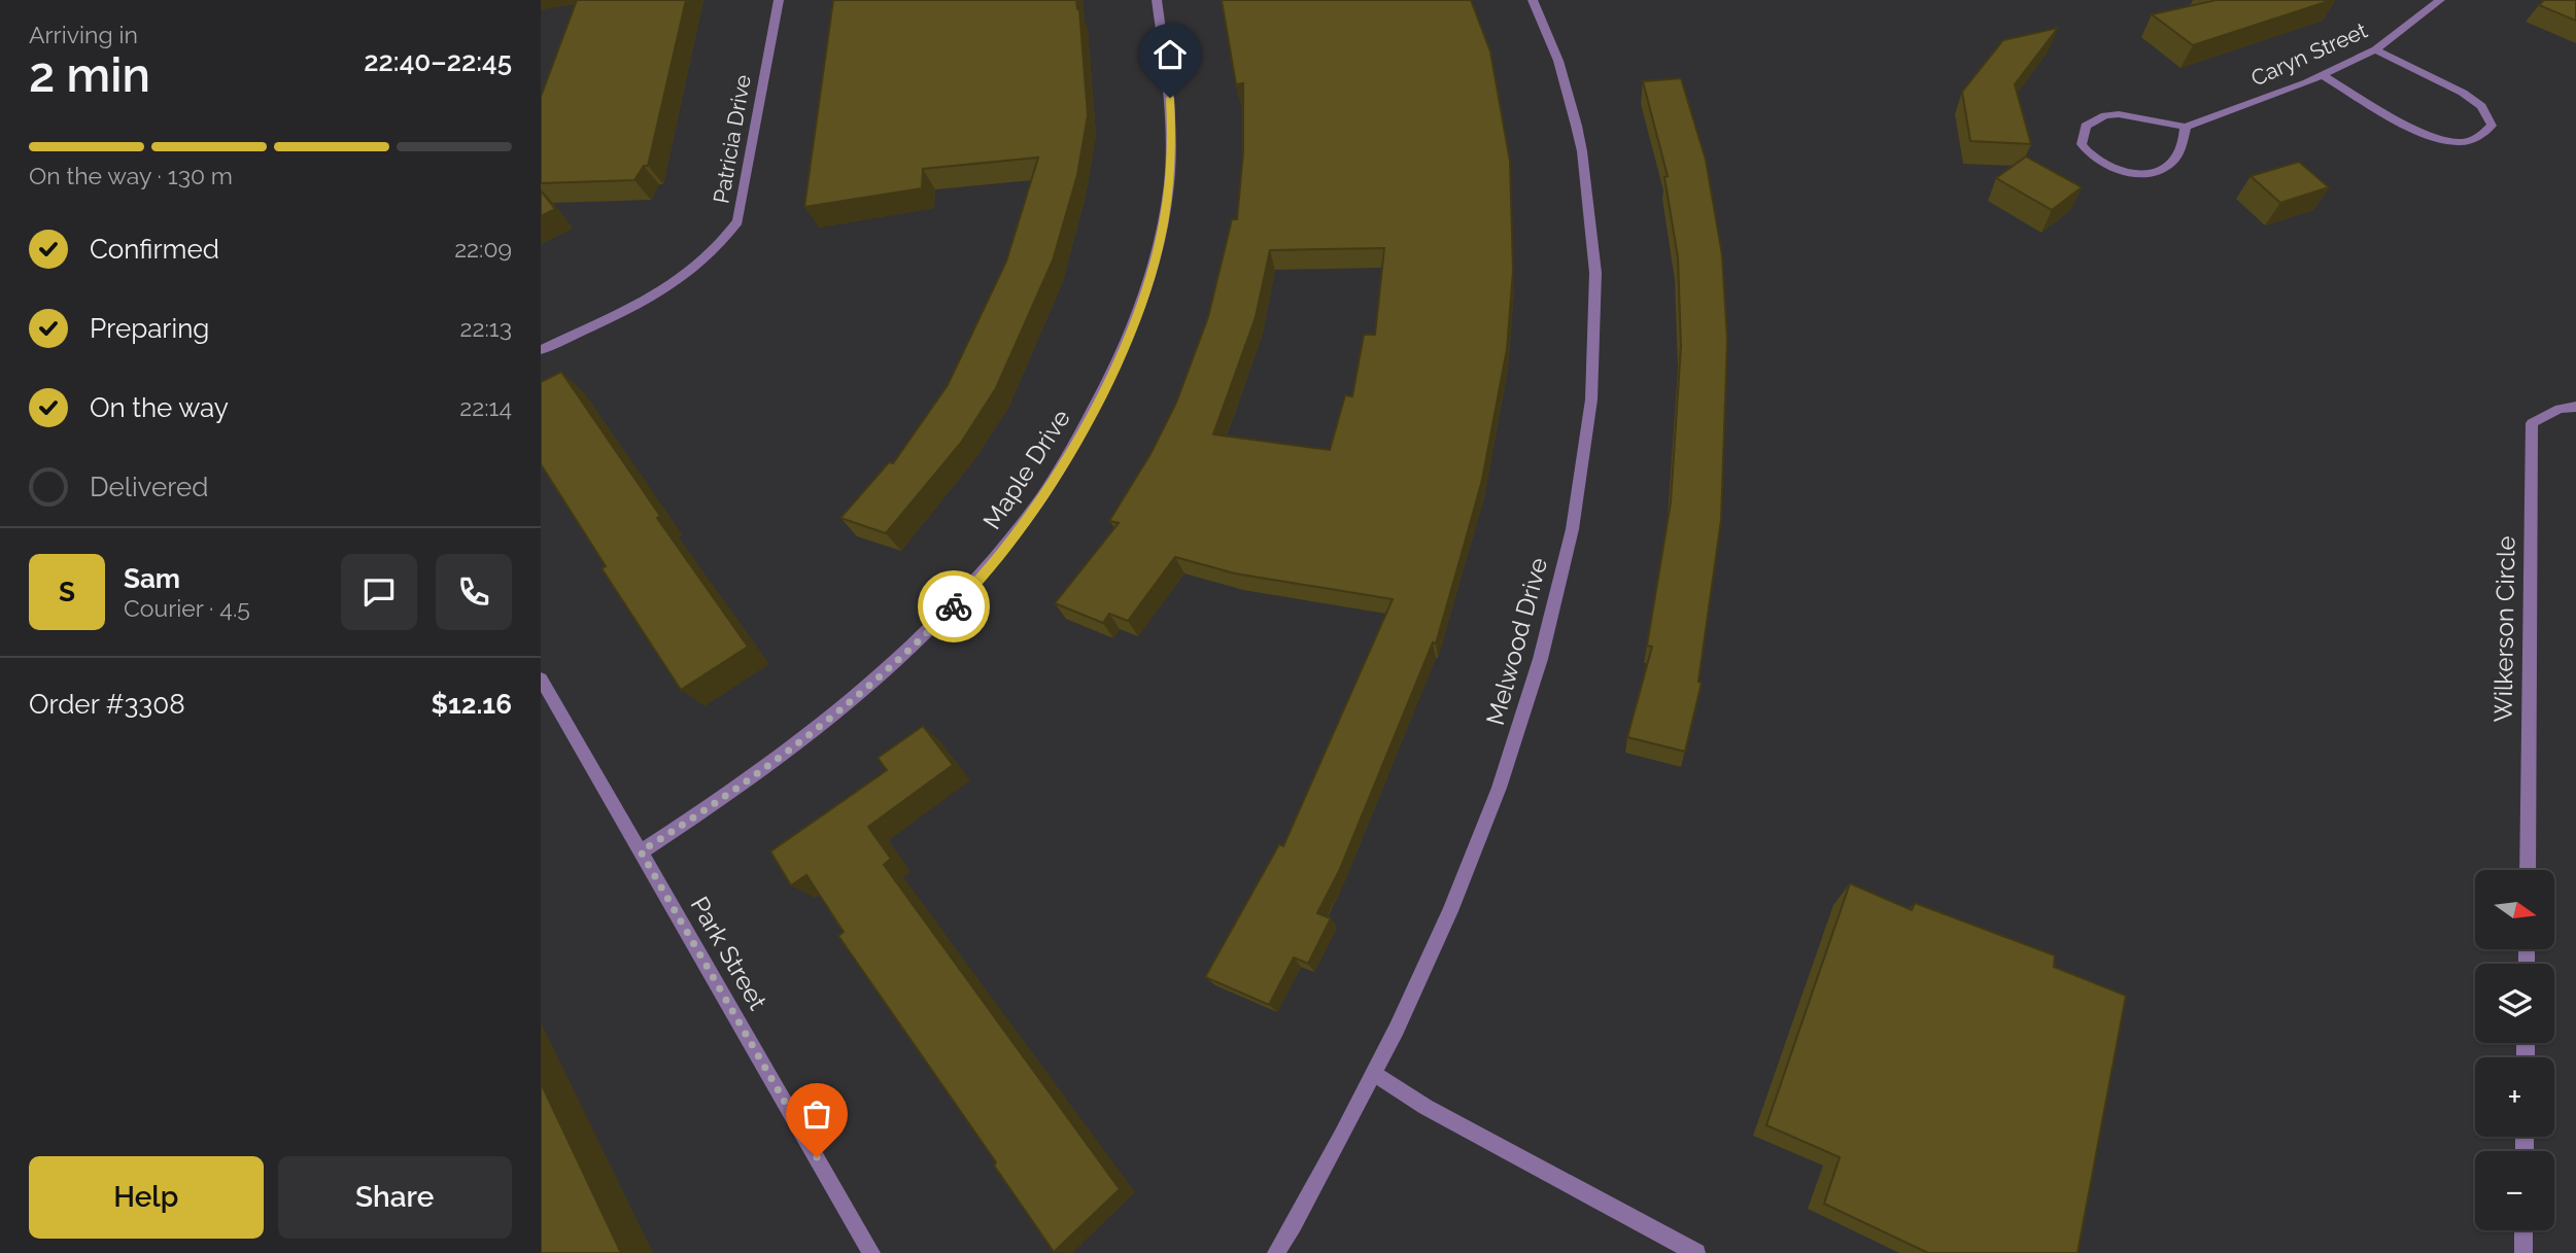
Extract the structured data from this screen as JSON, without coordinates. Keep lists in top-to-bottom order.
{
  "streets": {
    "street": [
      "Caryn Street",
      "Patricia Drive",
      "Maple Drive",
      "Wilkerson Circle",
      "Melwood Drive",
      "Park Street"
    ]
  },
  "crossings": [
    ["Maple Drive", "Park Street"]
  ],
  "north": "right",
  "page": {
    "heading": ["2 min", "Arriving in", "22:40–22:45"],
    "panel": [
      "Sam",
      "Courier · 4.5",
      "Order #3308",
      "$12.16"
    ],
    "bar": "On the way · 130 m",
    "list": [
      ["Confirmed", "22:09"],
      ["Preparing", "22:13"],
      ["On the way", "22:14"],
      "Delivered"
    ],
    "round": "S",
    "map_buttons": ["+", "−"],
    "buttons": ["Help", "Share"]
  }
}
